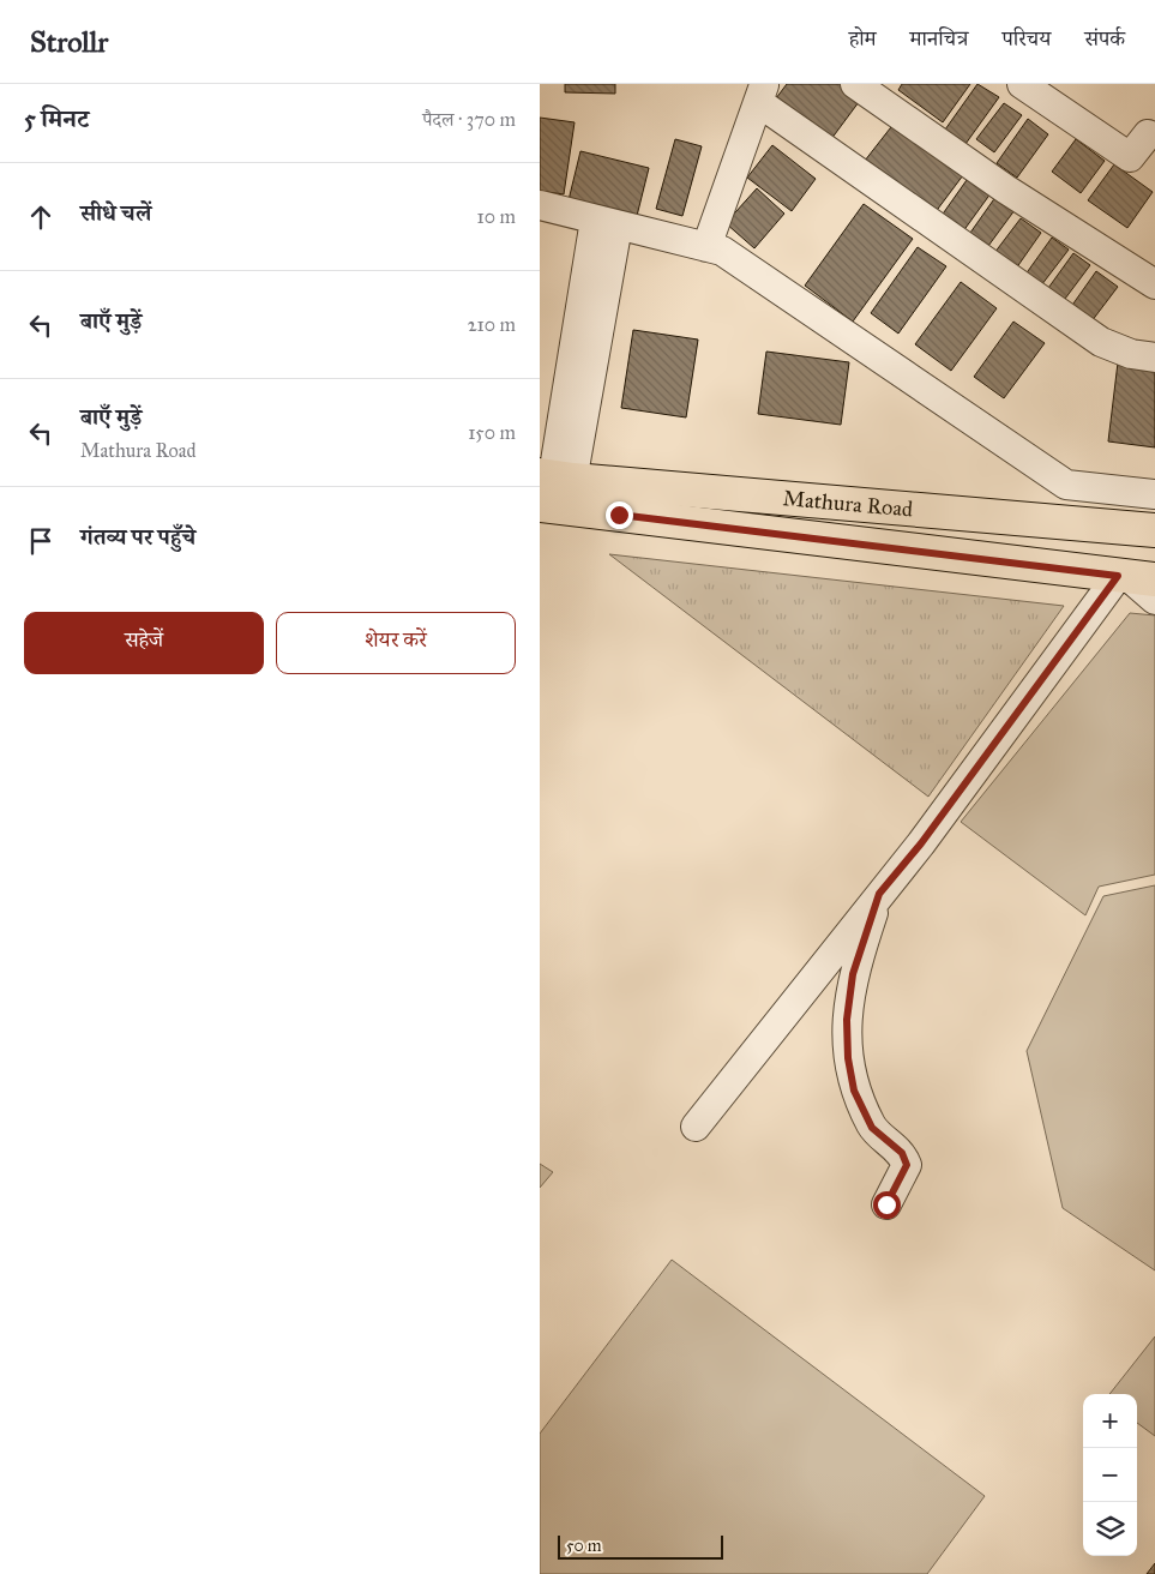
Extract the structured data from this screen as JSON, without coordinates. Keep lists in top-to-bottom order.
{
  "streets": {
    "main road": ["Mathura Road"]
  },
  "scale_bar": "50 m",
  "page": {
    "header": "Strollr",
    "nav": [
      "होम",
      "मानचित्र",
      "परिचय",
      "संपर्क"
    ],
    "heading": ["5 मिनट", "पैदल · 370 m"],
    "list": [
      ["सीधे चलें", "10 m"],
      ["बाएँ मुड़ें", "210 m"],
      ["बाएँ मुड़ें", "Mathura Road", "150 m"],
      "गंतव्य पर पहुँचे"
    ],
    "buttons": ["सहेजें", "शेयर करें"],
    "map_buttons": ["+", "−"],
    "scale": "50 m"
  }
}
